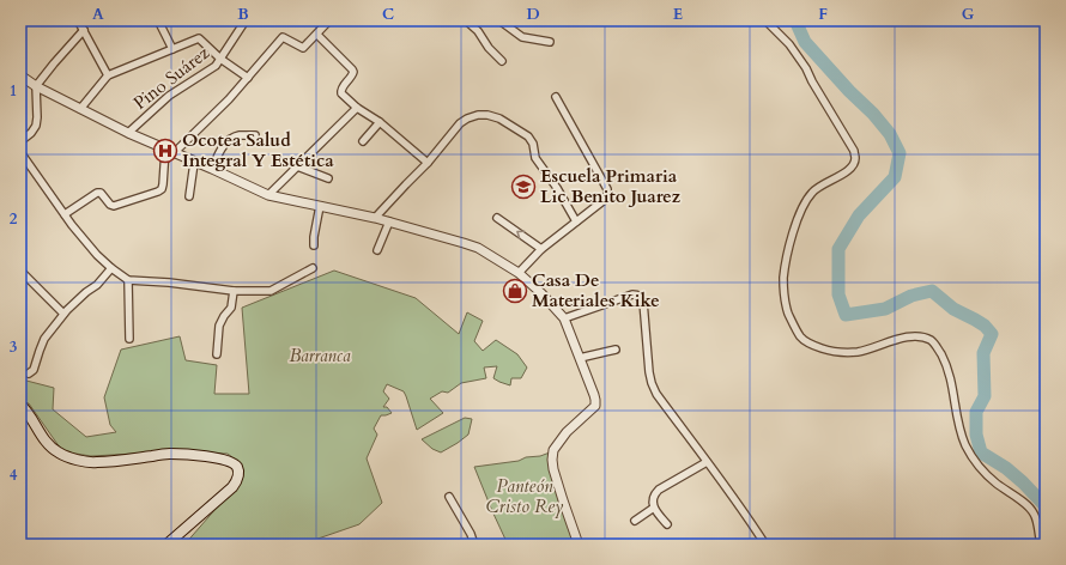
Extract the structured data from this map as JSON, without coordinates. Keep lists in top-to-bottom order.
{
  "streets": {
    "street": ["Pino Suárez"]
  },
  "parks": ["Barranca", "Panteón Cristo Rey"],
  "places": {
    "hospital": ["Ocotea Salud Integral Y Estética"],
    "school or university": ["Escuela Primaria Lic Benito Juarez"],
    "shop": ["Casa De Materiales Kike"]
  },
  "grid": {
    "columns": [
      "A",
      "B",
      "C",
      "D",
      "E",
      "F",
      "G"
    ],
    "rows": [
      "1",
      "2",
      "3",
      "4"
    ]
  }
}
